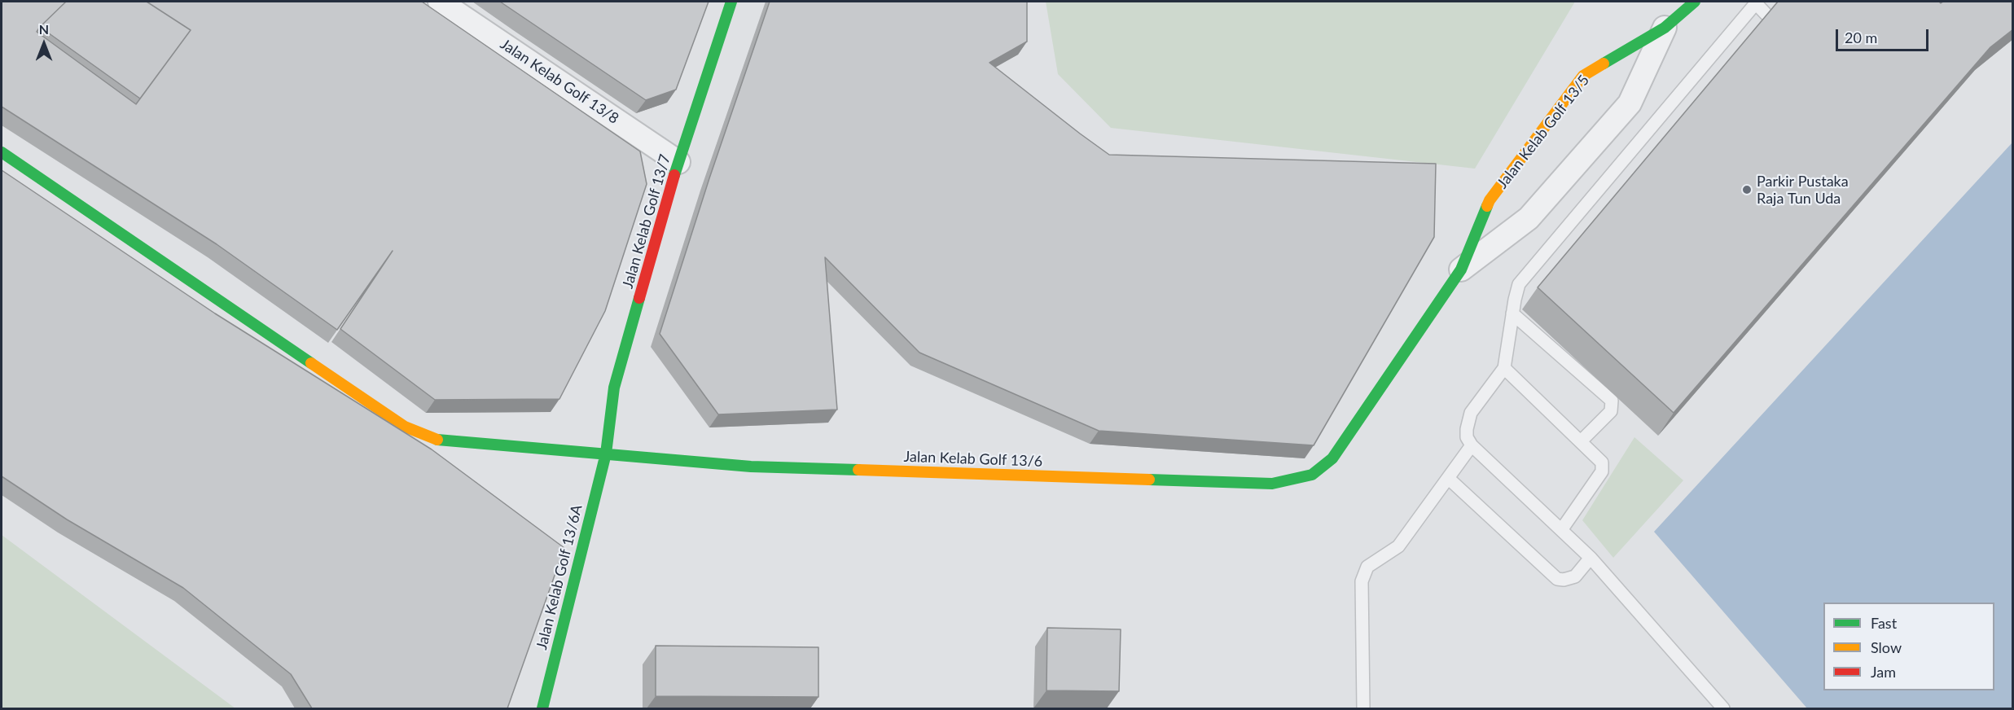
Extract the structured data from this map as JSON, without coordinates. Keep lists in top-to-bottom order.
{
  "streets": {
    "street": [
      "Jalan Kelab Golf 13/8",
      "Jalan Kelab Golf 13/5",
      "Jalan Kelab Golf 13/7",
      "Jalan Kelab Golf 13/6",
      "Jalan Kelab Golf 13/6A"
    ]
  },
  "crossings": [
    ["Jalan Kelab Golf 13/8", "Jalan Kelab Golf 13/7"],
    ["Jalan Kelab Golf 13/5", "Jalan Kelab Golf 13/6"],
    ["Jalan Kelab Golf 13/7", "Jalan Kelab Golf 13/6"],
    ["Jalan Kelab Golf 13/7", "Jalan Kelab Golf 13/6A"],
    ["Jalan Kelab Golf 13/6", "Jalan Kelab Golf 13/6A"]
  ],
  "places": ["Parkir Pustaka Raja Tun Uda"],
  "legend": ["Fast", "Slow", "Jam"],
  "scale_bar": "20 m",
  "north": "top"
}
